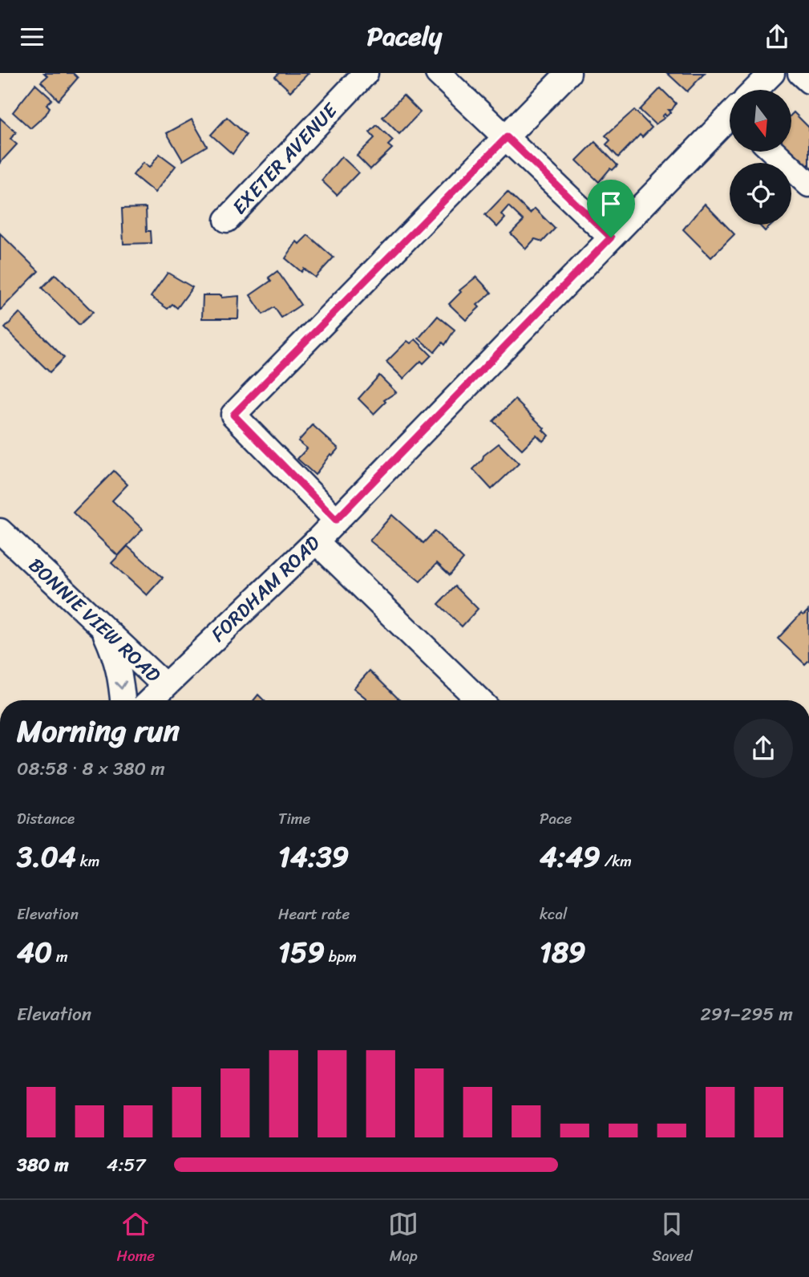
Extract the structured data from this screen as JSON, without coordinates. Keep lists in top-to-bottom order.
{
  "streets": {
    "street": ["EXETER AVENUE", "FORDHAM ROAD", "BONNIE VIEW ROAD"]
  },
  "crossings": [
    ["FORDHAM ROAD", "BONNIE VIEW ROAD"]
  ],
  "north": "bottom",
  "page": {
    "header": "Pacely",
    "heading": ["Morning run", "08:58 · 8 × 380 m"],
    "stats": [
      ["Distance", "3.04 km"],
      ["Time", "14:39"],
      ["Pace", "4:49 /km"],
      ["Elevation", "40 m"],
      ["Heart rate", "159 bpm"],
      ["kcal", "189"]
    ],
    "chart": ["Elevation", "291–295 m"],
    "list": [
      {
        "name": "380 m",
        "note": "4:57"
      }
    ],
    "tabs": ["Home", "Map", "Saved"]
  }
}
